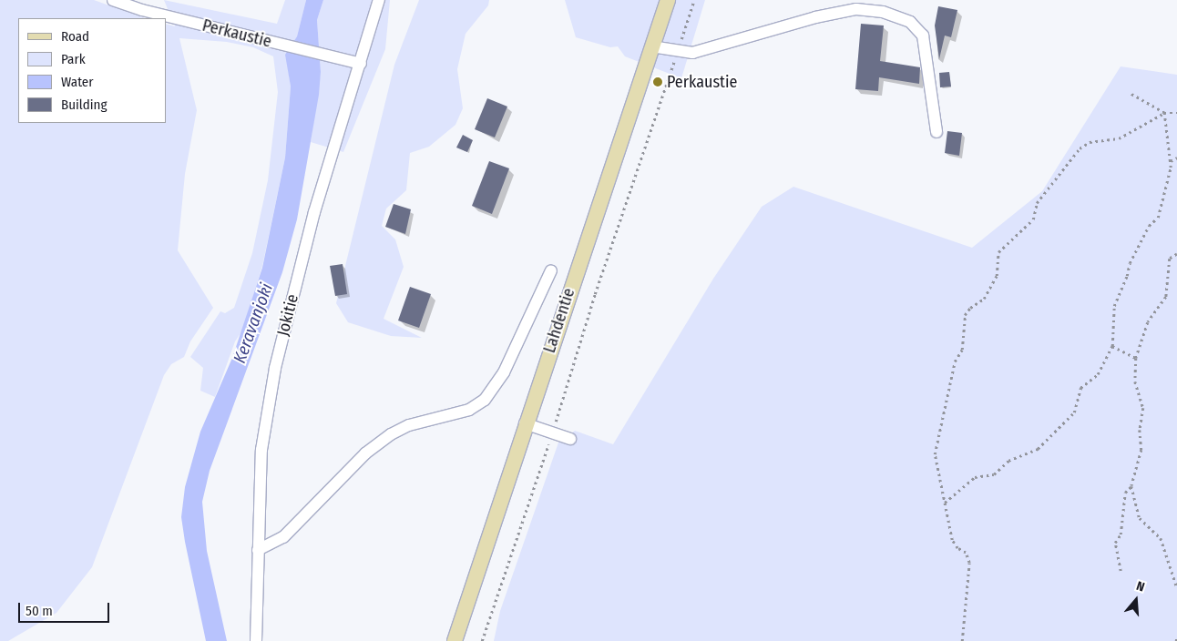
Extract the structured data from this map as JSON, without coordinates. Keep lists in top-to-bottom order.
{
  "streets": {
    "main road": ["Lahdentie"],
    "street": ["Perkaustie", "Jokitie"]
  },
  "crossings": [
    ["Perkaustie", "Jokitie"]
  ],
  "water": ["Keravanjoki"],
  "places": ["Perkaustie"],
  "legend": [
    "Road",
    "Park",
    "Water",
    "Building"
  ],
  "scale_bar": "50 m",
  "north": "top"
}
